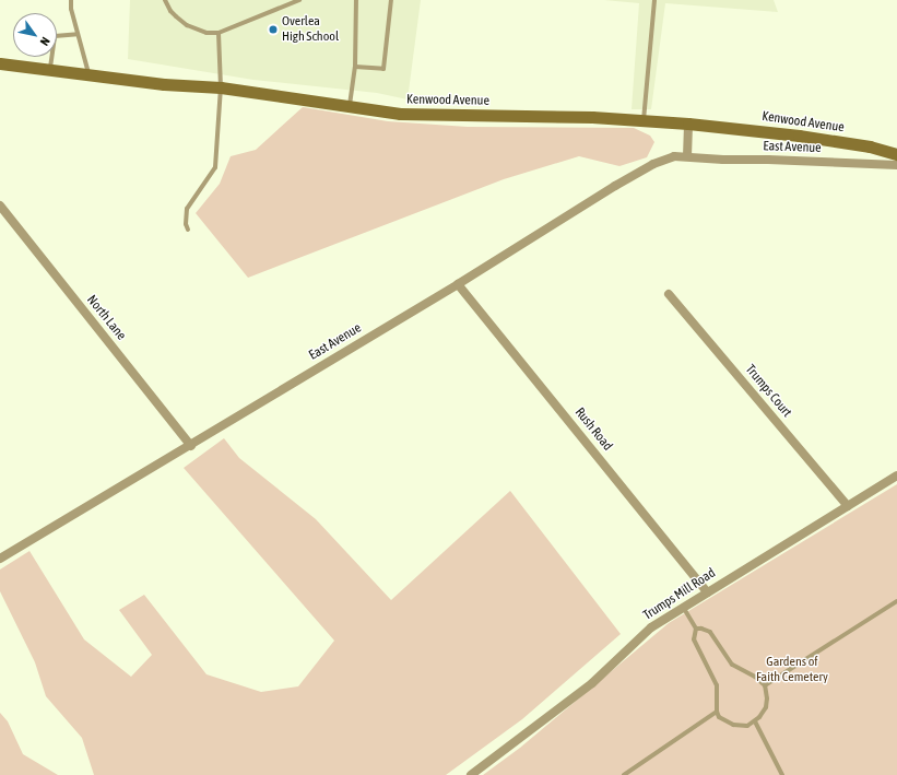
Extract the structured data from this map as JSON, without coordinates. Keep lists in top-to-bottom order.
{
  "streets": {
    "main road": ["Kenwood Avenue"],
    "street": [
      "East Avenue",
      "North Lane",
      "Trumps Court",
      "Rush Road",
      "Trumps Mill Road"
    ]
  },
  "crossings": [
    ["East Avenue", "North Lane"],
    ["East Avenue", "Rush Road"],
    ["Trumps Court", "Trumps Mill Road"],
    ["Rush Road", "Trumps Mill Road"]
  ],
  "parks": ["Gardens of Faith Cemetery"],
  "places": ["Overlea High School"],
  "north": "bottom right"
}
